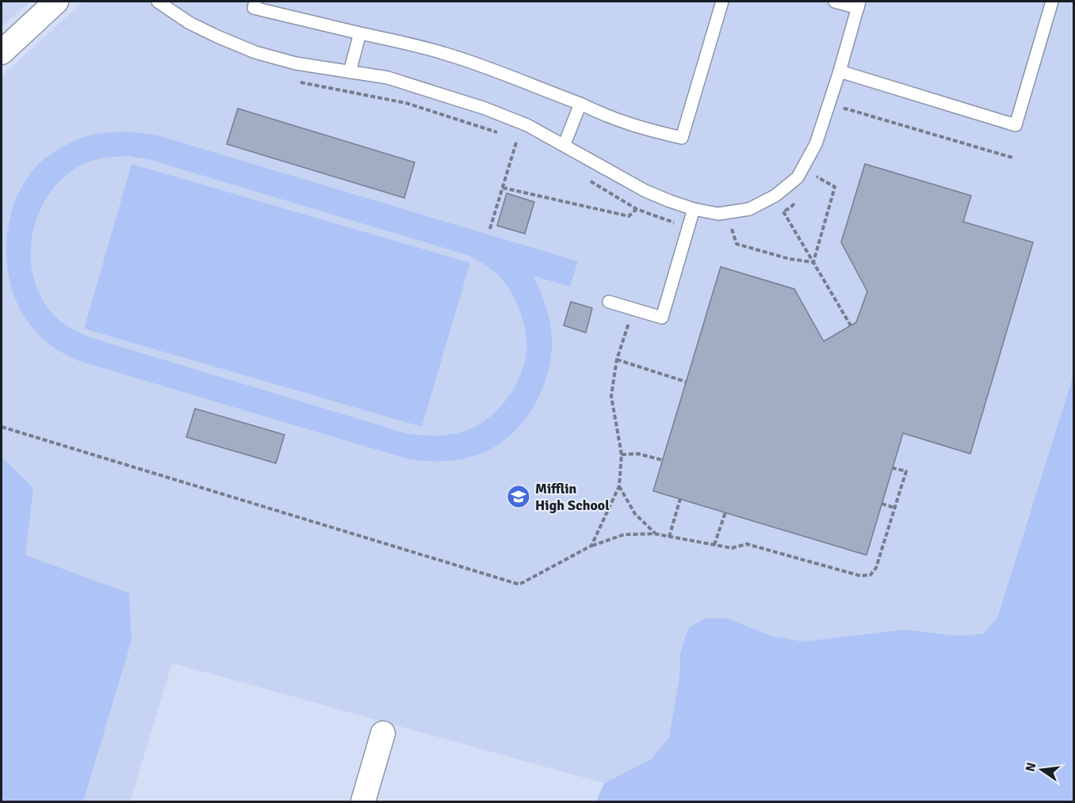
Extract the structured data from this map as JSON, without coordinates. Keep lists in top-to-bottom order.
{
  "places": {
    "school or university": ["Mifflin High School"]
  },
  "north": "left"
}
